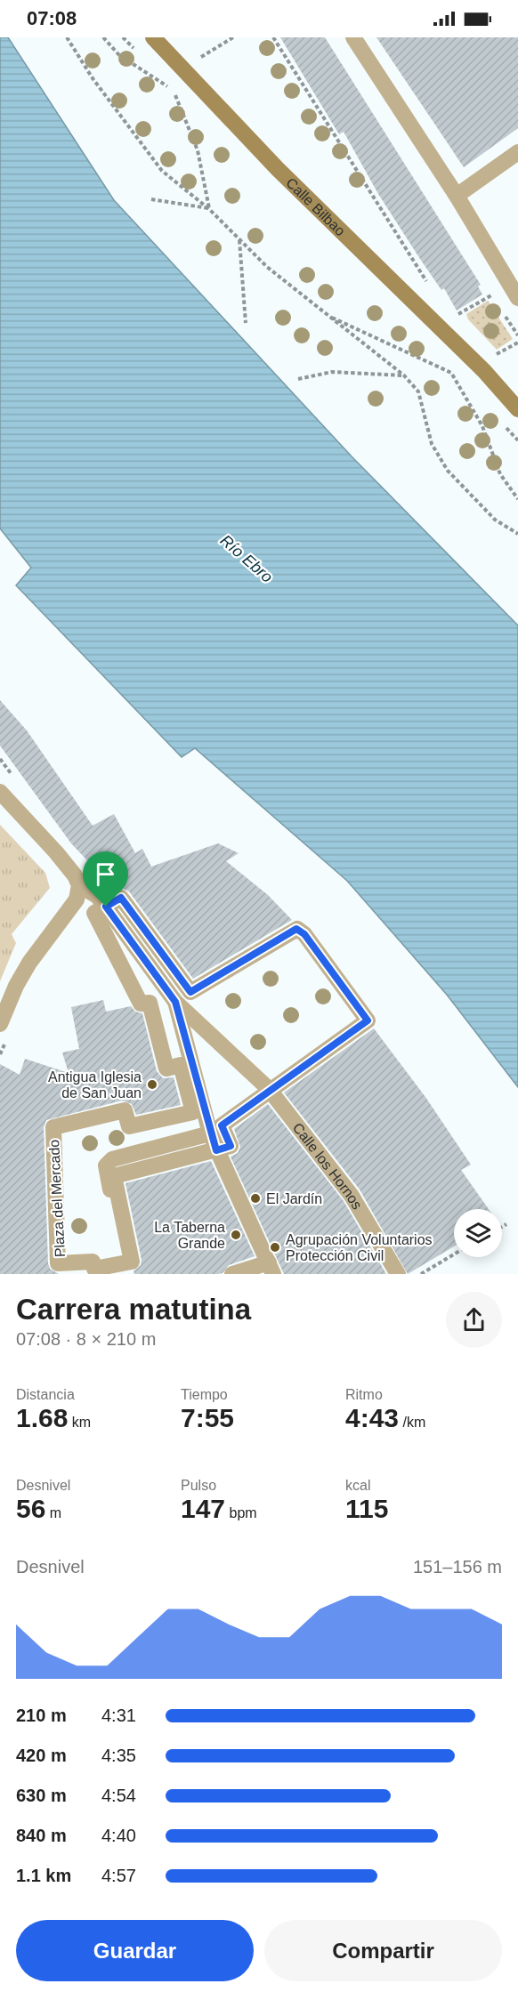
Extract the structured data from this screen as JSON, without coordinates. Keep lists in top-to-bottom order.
{
  "streets": {
    "main road": ["Calle Bilbao"],
    "street": ["Calle los Hornos", "Plaza del Mercado"]
  },
  "water": ["Río Ebro"],
  "places": [
    "Antigua Iglesia de San Juan",
    "El Jardín",
    "La Taberna Grande",
    "Agrupación Voluntarios Protección Civil"
  ],
  "page": {
    "status": "07:08",
    "heading": ["Carrera matutina", "07:08 · 8 × 210 m"],
    "stats": [
      ["Distancia", "1.68 km"],
      ["Tiempo", "7:55"],
      ["Ritmo", "4:43 /km"],
      ["Desnivel", "56 m"],
      ["Pulso", "147 bpm"],
      ["kcal", "115"]
    ],
    "chart": ["Desnivel", "151–156 m"],
    "list": [
      {
        "name": "210 m",
        "note": "4:31"
      },
      {
        "name": "420 m",
        "note": "4:35"
      },
      {
        "name": "630 m",
        "note": "4:54"
      },
      {
        "name": "840 m",
        "note": "4:40"
      },
      {
        "name": "1.1 km",
        "note": "4:57"
      }
    ],
    "buttons": ["Guardar", "Compartir"]
  }
}
